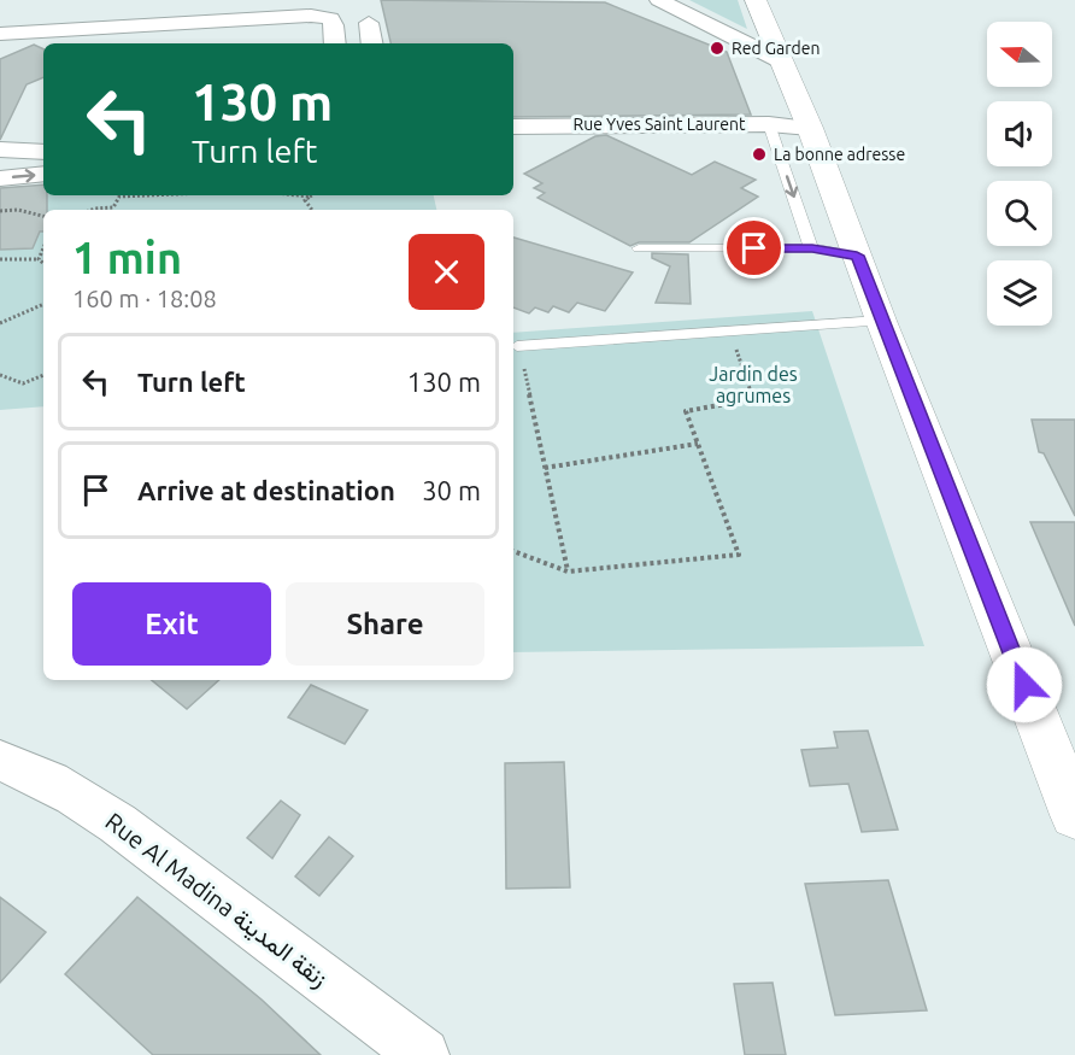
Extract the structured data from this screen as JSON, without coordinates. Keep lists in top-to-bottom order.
{
  "streets": {
    "street": ["Rue Yves Saint Laurent", "Rue Al Madina زنقة المدينة"]
  },
  "parks": ["Jardin des agrumes"],
  "places": ["Red Garden", "La bonne adresse"],
  "north": "left",
  "page": {
    "turn": ["130 m", "Turn left"],
    "heading": ["1 min", "160 m · 18:08"],
    "list": [
      {
        "name": "Turn left",
        "value": "130 m"
      },
      {
        "name": "Arrive at destination",
        "value": "30 m"
      }
    ],
    "buttons": ["Exit", "Share"]
  }
}
